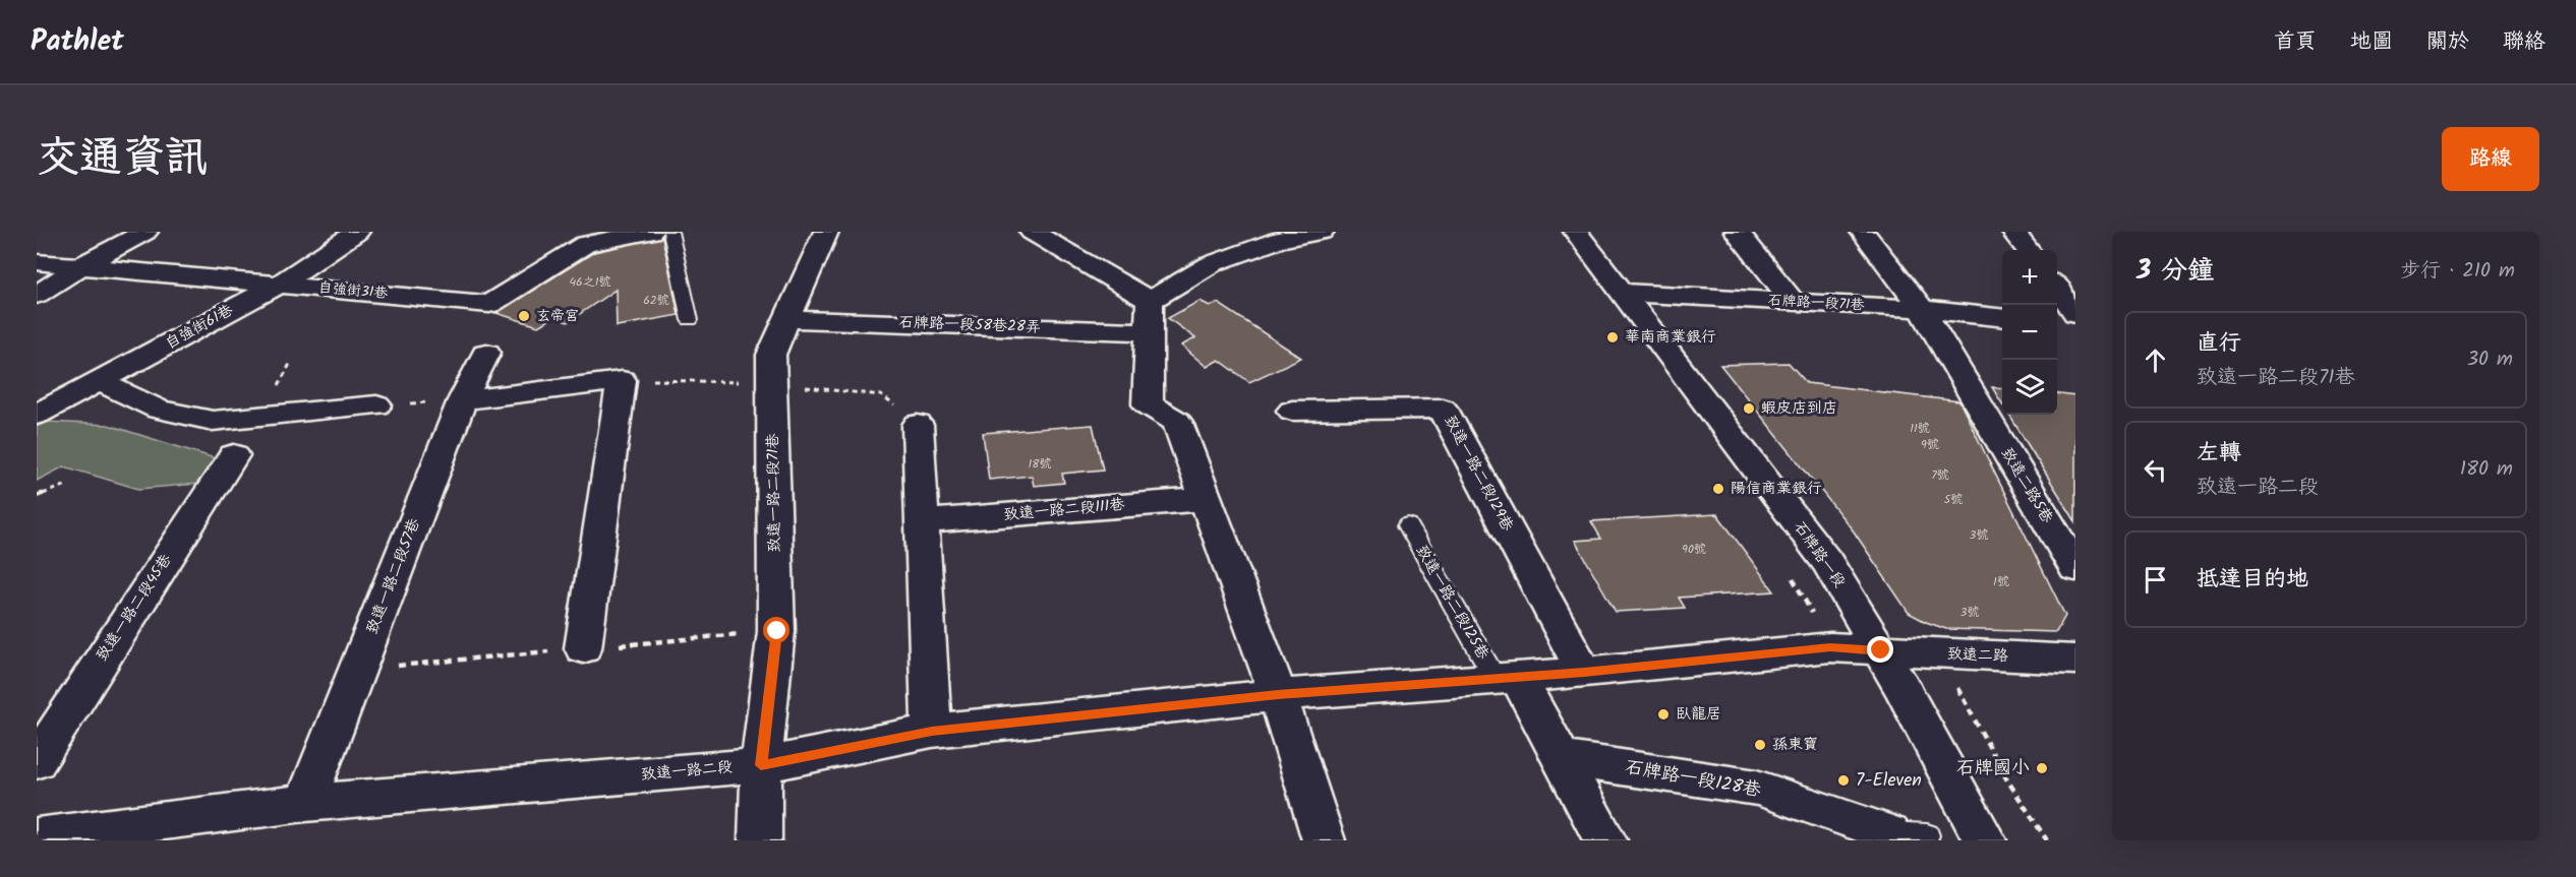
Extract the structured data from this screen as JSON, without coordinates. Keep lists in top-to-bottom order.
{
  "streets": {
    "street": [
      "自強街31巷",
      "石牌路一段71巷",
      "石牌路一段58巷28弄",
      "自強街61巷",
      "致遠一路二段129巷",
      "致遠二路5巷",
      "致遠一路二段71巷",
      "致遠一路二段111巷",
      "石牌路一段",
      "致遠一路二段57巷",
      "致遠一路二段45巷",
      "致遠二路",
      "致遠一路二段",
      "石牌路一段128巷"
    ],
    "lane": ["致遠一路二段125巷"]
  },
  "crossings": [
    ["自強街31巷", "自強街61巷"],
    ["石牌路一段71巷", "致遠二路5巷"],
    ["石牌路一段71巷", "石牌路一段"],
    ["石牌路一段58巷28弄", "致遠一路二段71巷"],
    ["致遠一路二段129巷", "致遠一路二段"],
    ["致遠一路二段71巷", "致遠一路二段"],
    ["石牌路一段", "致遠二路"],
    ["石牌路一段", "致遠一路二段"],
    ["致遠一路二段57巷", "致遠一路二段"],
    ["致遠一路二段125巷", "致遠一路二段"],
    ["致遠二路", "致遠一路二段"]
  ],
  "places": [
    "玄帝宮",
    "華南商業銀行",
    "蝦皮店到店",
    "陽信商業銀行",
    "臥龍居",
    "孫東寶",
    "石牌國小",
    "7-Eleven"
  ],
  "house_numbers": [
    "46之1號",
    "62號",
    "11號",
    "9號",
    "18號",
    "7號",
    "5號",
    "3號",
    "90號",
    "1號",
    "3號"
  ],
  "page": {
    "header": "Pathlet",
    "nav": [
      "首頁",
      "地圖",
      "關於",
      "聯絡"
    ],
    "title": "交通資訊",
    "buttons": "路線",
    "heading": ["3 分鐘", "步行 · 210 m"],
    "map_buttons": ["+", "−"],
    "list": [
      ["直行", "致遠一路二段71巷", "30 m"],
      ["左轉", "致遠一路二段", "180 m"],
      "抵達目的地"
    ]
  }
}
